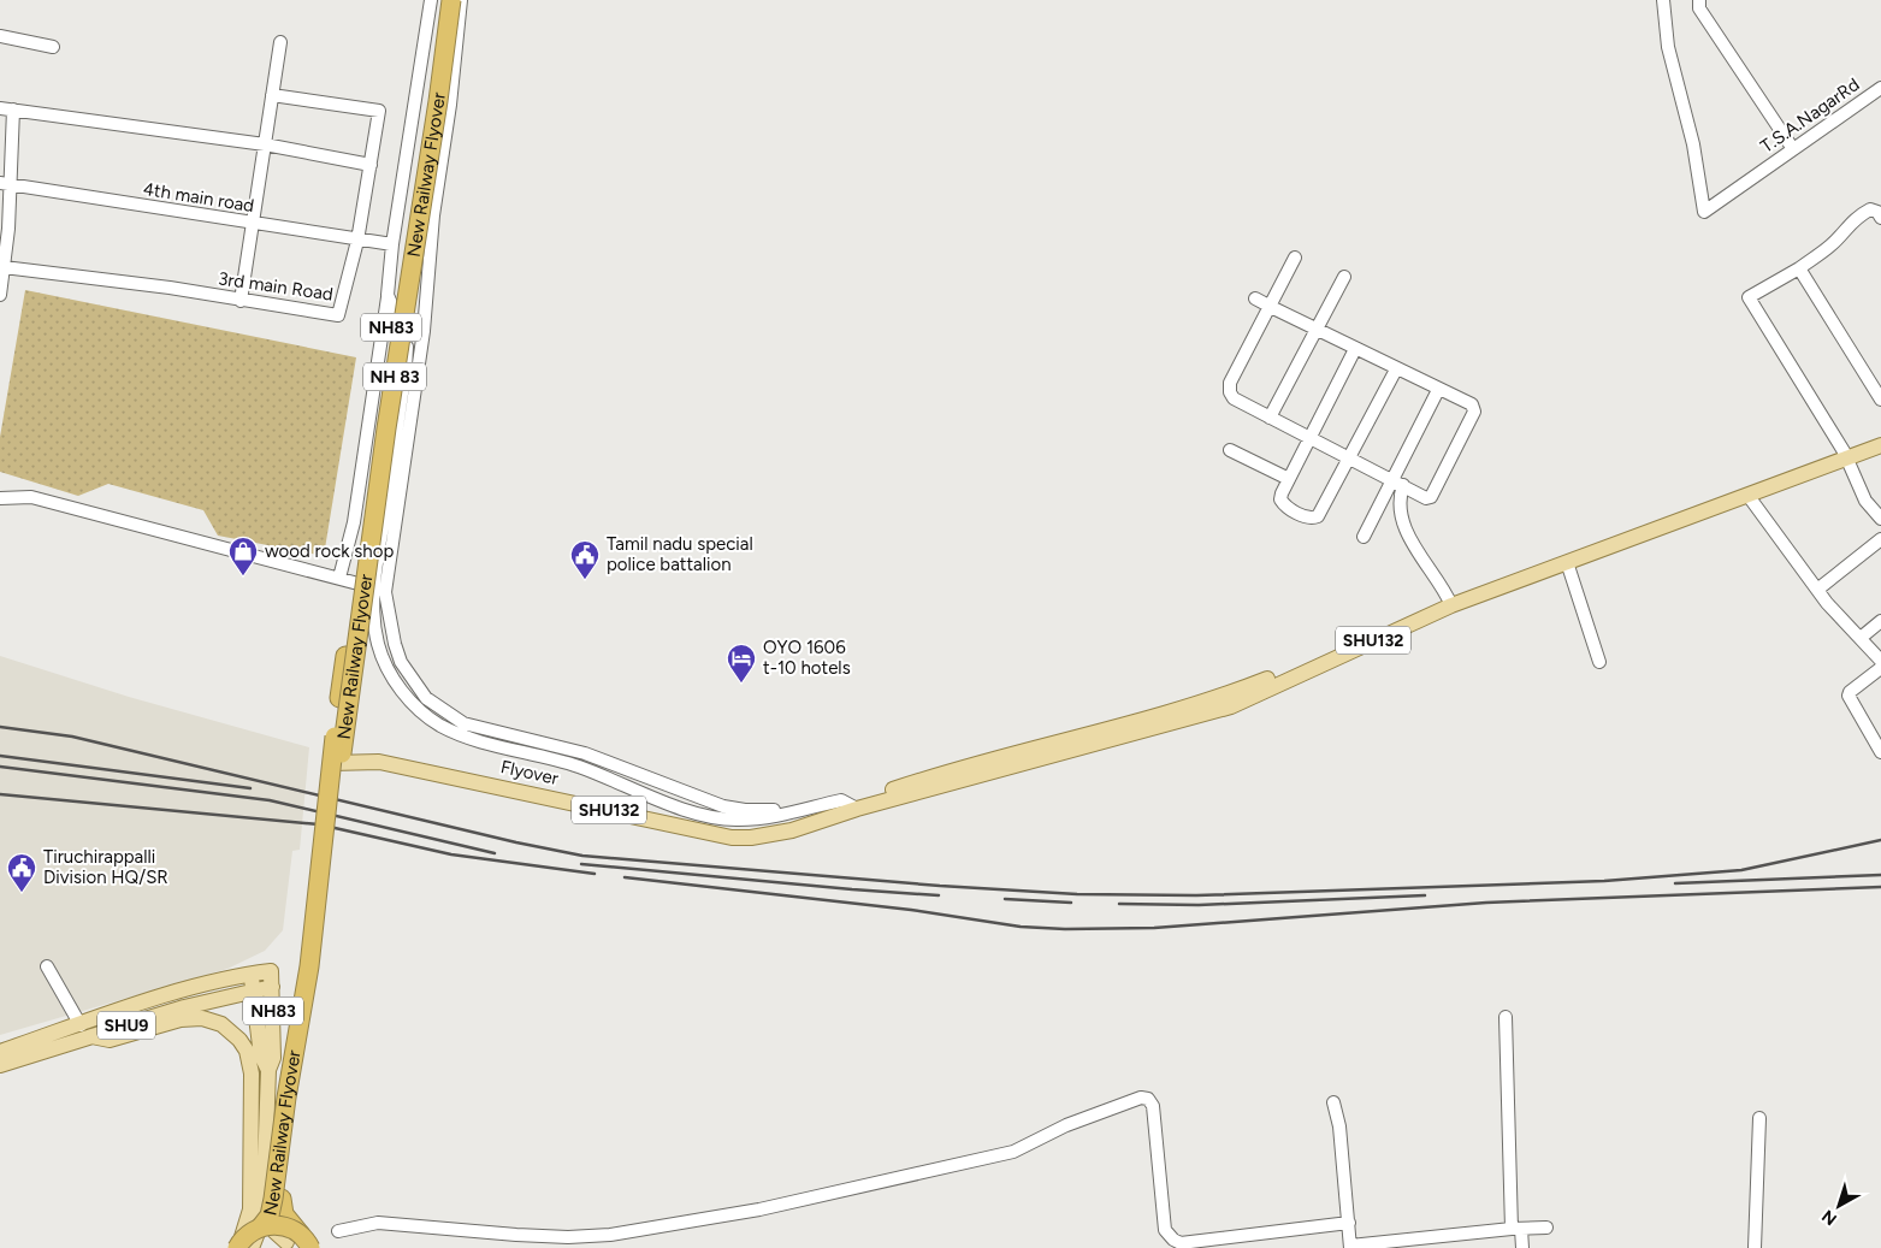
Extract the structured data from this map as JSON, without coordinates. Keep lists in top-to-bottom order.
{
  "streets": {
    "highway": ["New Railway Flyover", "NH83", "NH 83"],
    "main road": ["SHU132", "Flyover", "SHU9"],
    "street": ["T.S.A.NagarRd", "4th main road", "3rd main Road"]
  },
  "crossings": [
    ["New Railway Flyover", "Flyover"],
    ["4th main road", "3rd main Road"],
    ["NH83", "SHU9"],
    ["SHU132", "Flyover"]
  ],
  "places": {
    "shop": ["wood rock shop"],
    "public building": ["Tamil nadu special police battalion", "Tiruchirappalli Division HQ/SR"],
    "hotel": ["OYO 1606 t-10 hotels"]
  },
  "north": "bottom left"
}
